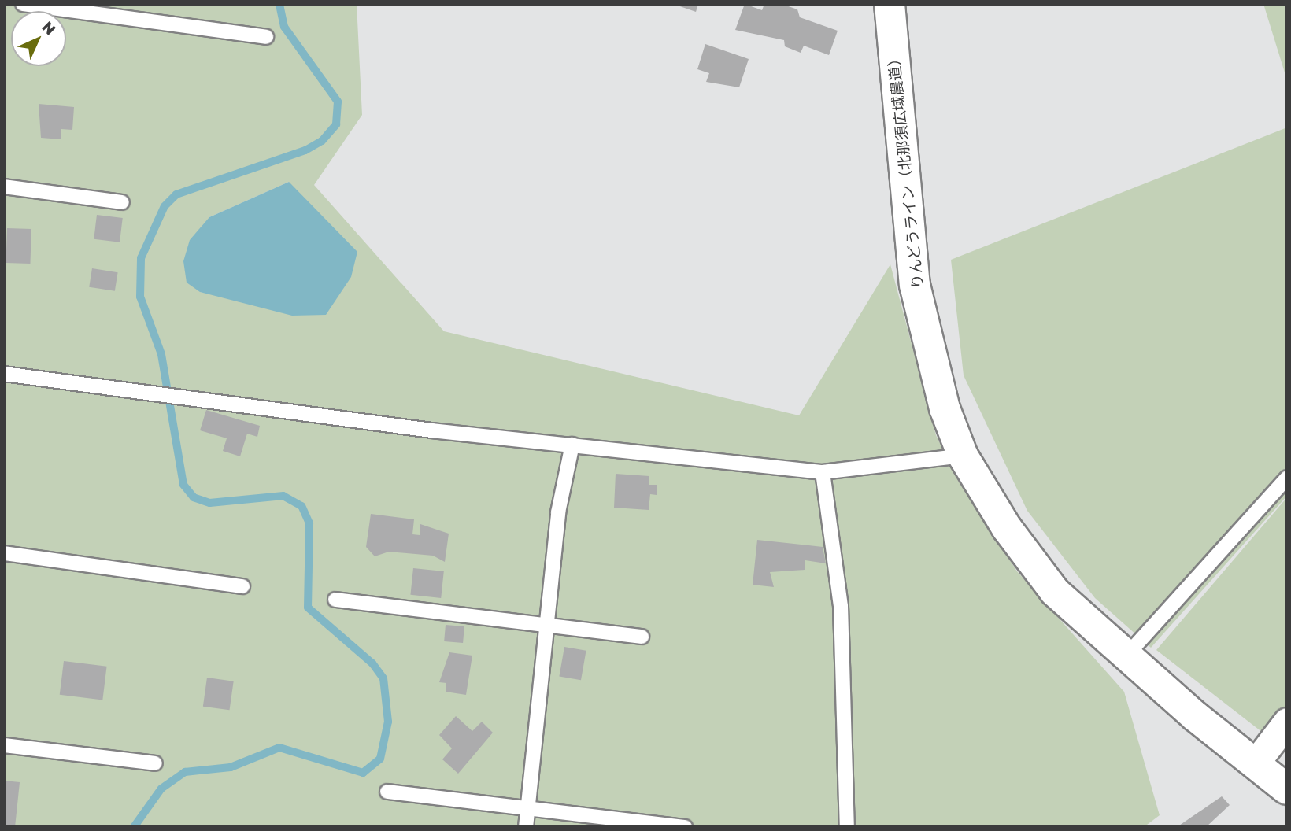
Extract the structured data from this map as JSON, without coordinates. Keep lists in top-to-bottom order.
{
  "streets": {
    "street": ["りんどうライン（北那須広域農道）"]
  },
  "north": "top right"
}
